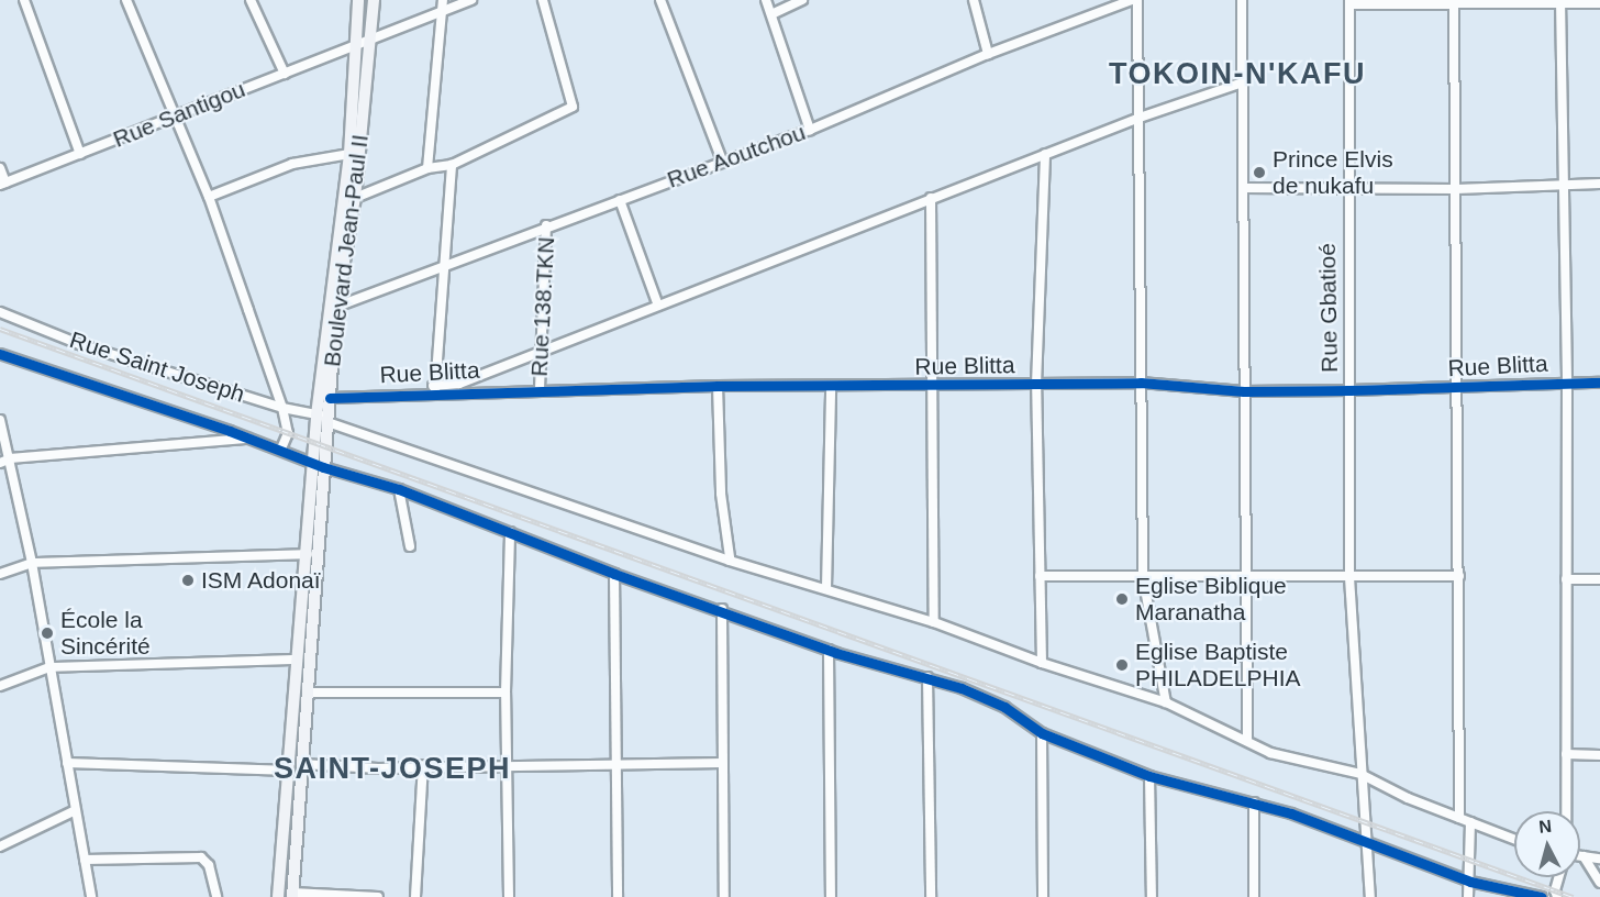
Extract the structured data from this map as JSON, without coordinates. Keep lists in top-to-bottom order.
{
  "streets": {
    "main road": ["Boulevard Jean-Paul II"],
    "street": [
      "Rue Santigou",
      "Rue Aoutchou",
      "Rue 138.TKN",
      "Rue Gbatioé",
      "Rue Blitta",
      "Rue Saint Joseph"
    ]
  },
  "crossings": [
    ["Rue Santigou", "Boulevard Jean-Paul II"],
    ["Rue Aoutchou", "Boulevard Jean-Paul II"],
    ["Rue Aoutchou", "Rue 138.TKN"],
    ["Boulevard Jean-Paul II", "Rue Blitta"],
    ["Boulevard Jean-Paul II", "Rue Saint Joseph"],
    ["Rue 138.TKN", "Rue Blitta"],
    ["Rue Gbatioé", "Rue Blitta"],
    ["Rue Gbatioé", "Rue Saint Joseph"]
  ],
  "districts": ["TOKOIN-N'KAFU", "SAINT-JOSEPH"],
  "places": [
    "Prince Elvis de nukafu",
    "ISM Adonaï",
    "Eglise Biblique Maranatha",
    "École la Sincérité",
    "Eglise Baptiste PHILADELPHIA"
  ],
  "north": "top"
}
